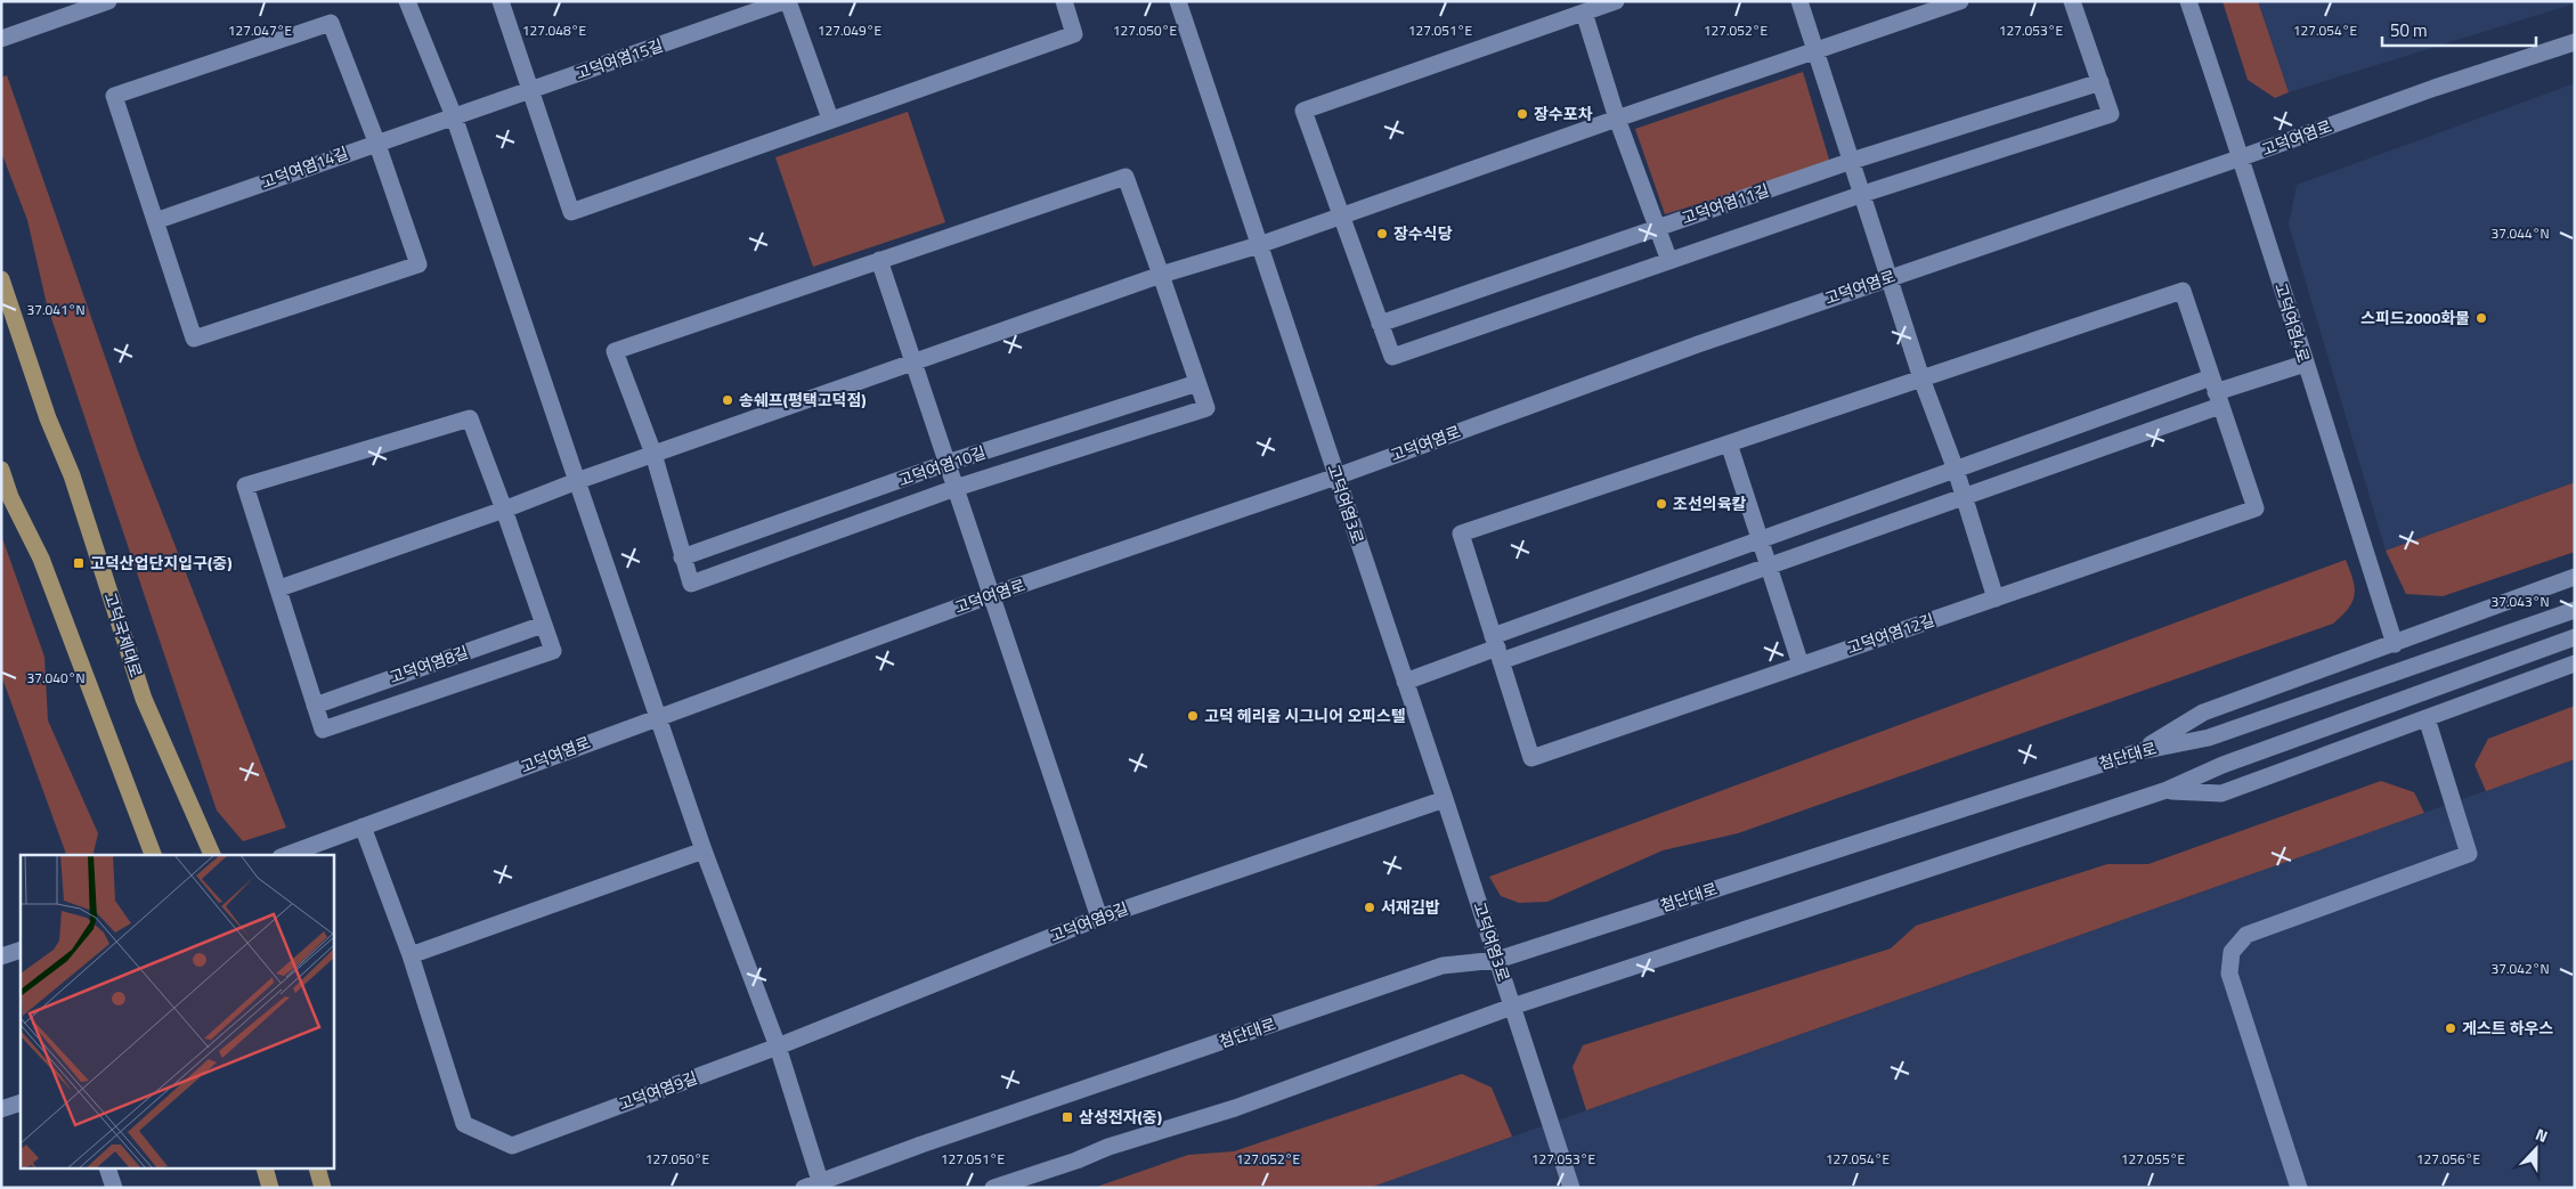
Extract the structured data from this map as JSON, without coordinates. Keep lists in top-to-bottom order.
{
  "streets": {
    "main road": ["고덕국제대로"],
    "street": [
      "고덕여염15길",
      "고덕여염로",
      "고덕여염14길",
      "고덕여염11길",
      "고덕여염4로",
      "고덕여염10길",
      "고덕여염3로",
      "고덕여염12길",
      "고덕여염8길",
      "첨단대로",
      "고덕여염9길"
    ]
  },
  "crossings": [
    ["고덕여염15길", "고덕여염14길"],
    ["고덕여염로", "고덕여염4로"],
    ["고덕여염로", "고덕여염3로"],
    ["고덕여염로", "고덕여염9길"],
    ["고덕여염3로", "첨단대로"],
    ["고덕여염3로", "고덕여염9길"]
  ],
  "places": {
    "other": [
      "장수포차",
      "장수식당",
      "스피드2000화물",
      "송쉐프(평택고덕점)",
      "조선의육칼",
      "고덕 헤리움 시그니어 오피스텔",
      "서재김밥",
      "게스트 하우스"
    ],
    "transit": ["고덕산업단지입구(중)", "삼성전자(중)"]
  },
  "scale_bar": "50 m",
  "north": "top",
  "coordinates": [
    "127.050°E",
    "127.051°E",
    "127.053°E",
    "127.054°E",
    "127.047°E",
    "127.048°E",
    "127.049°E",
    "127.052°E",
    "37.044°N",
    "37.041°N",
    "37.043°N",
    "37.040°N",
    "37.042°N",
    "127.055°E",
    "127.056°E"
  ]
}
